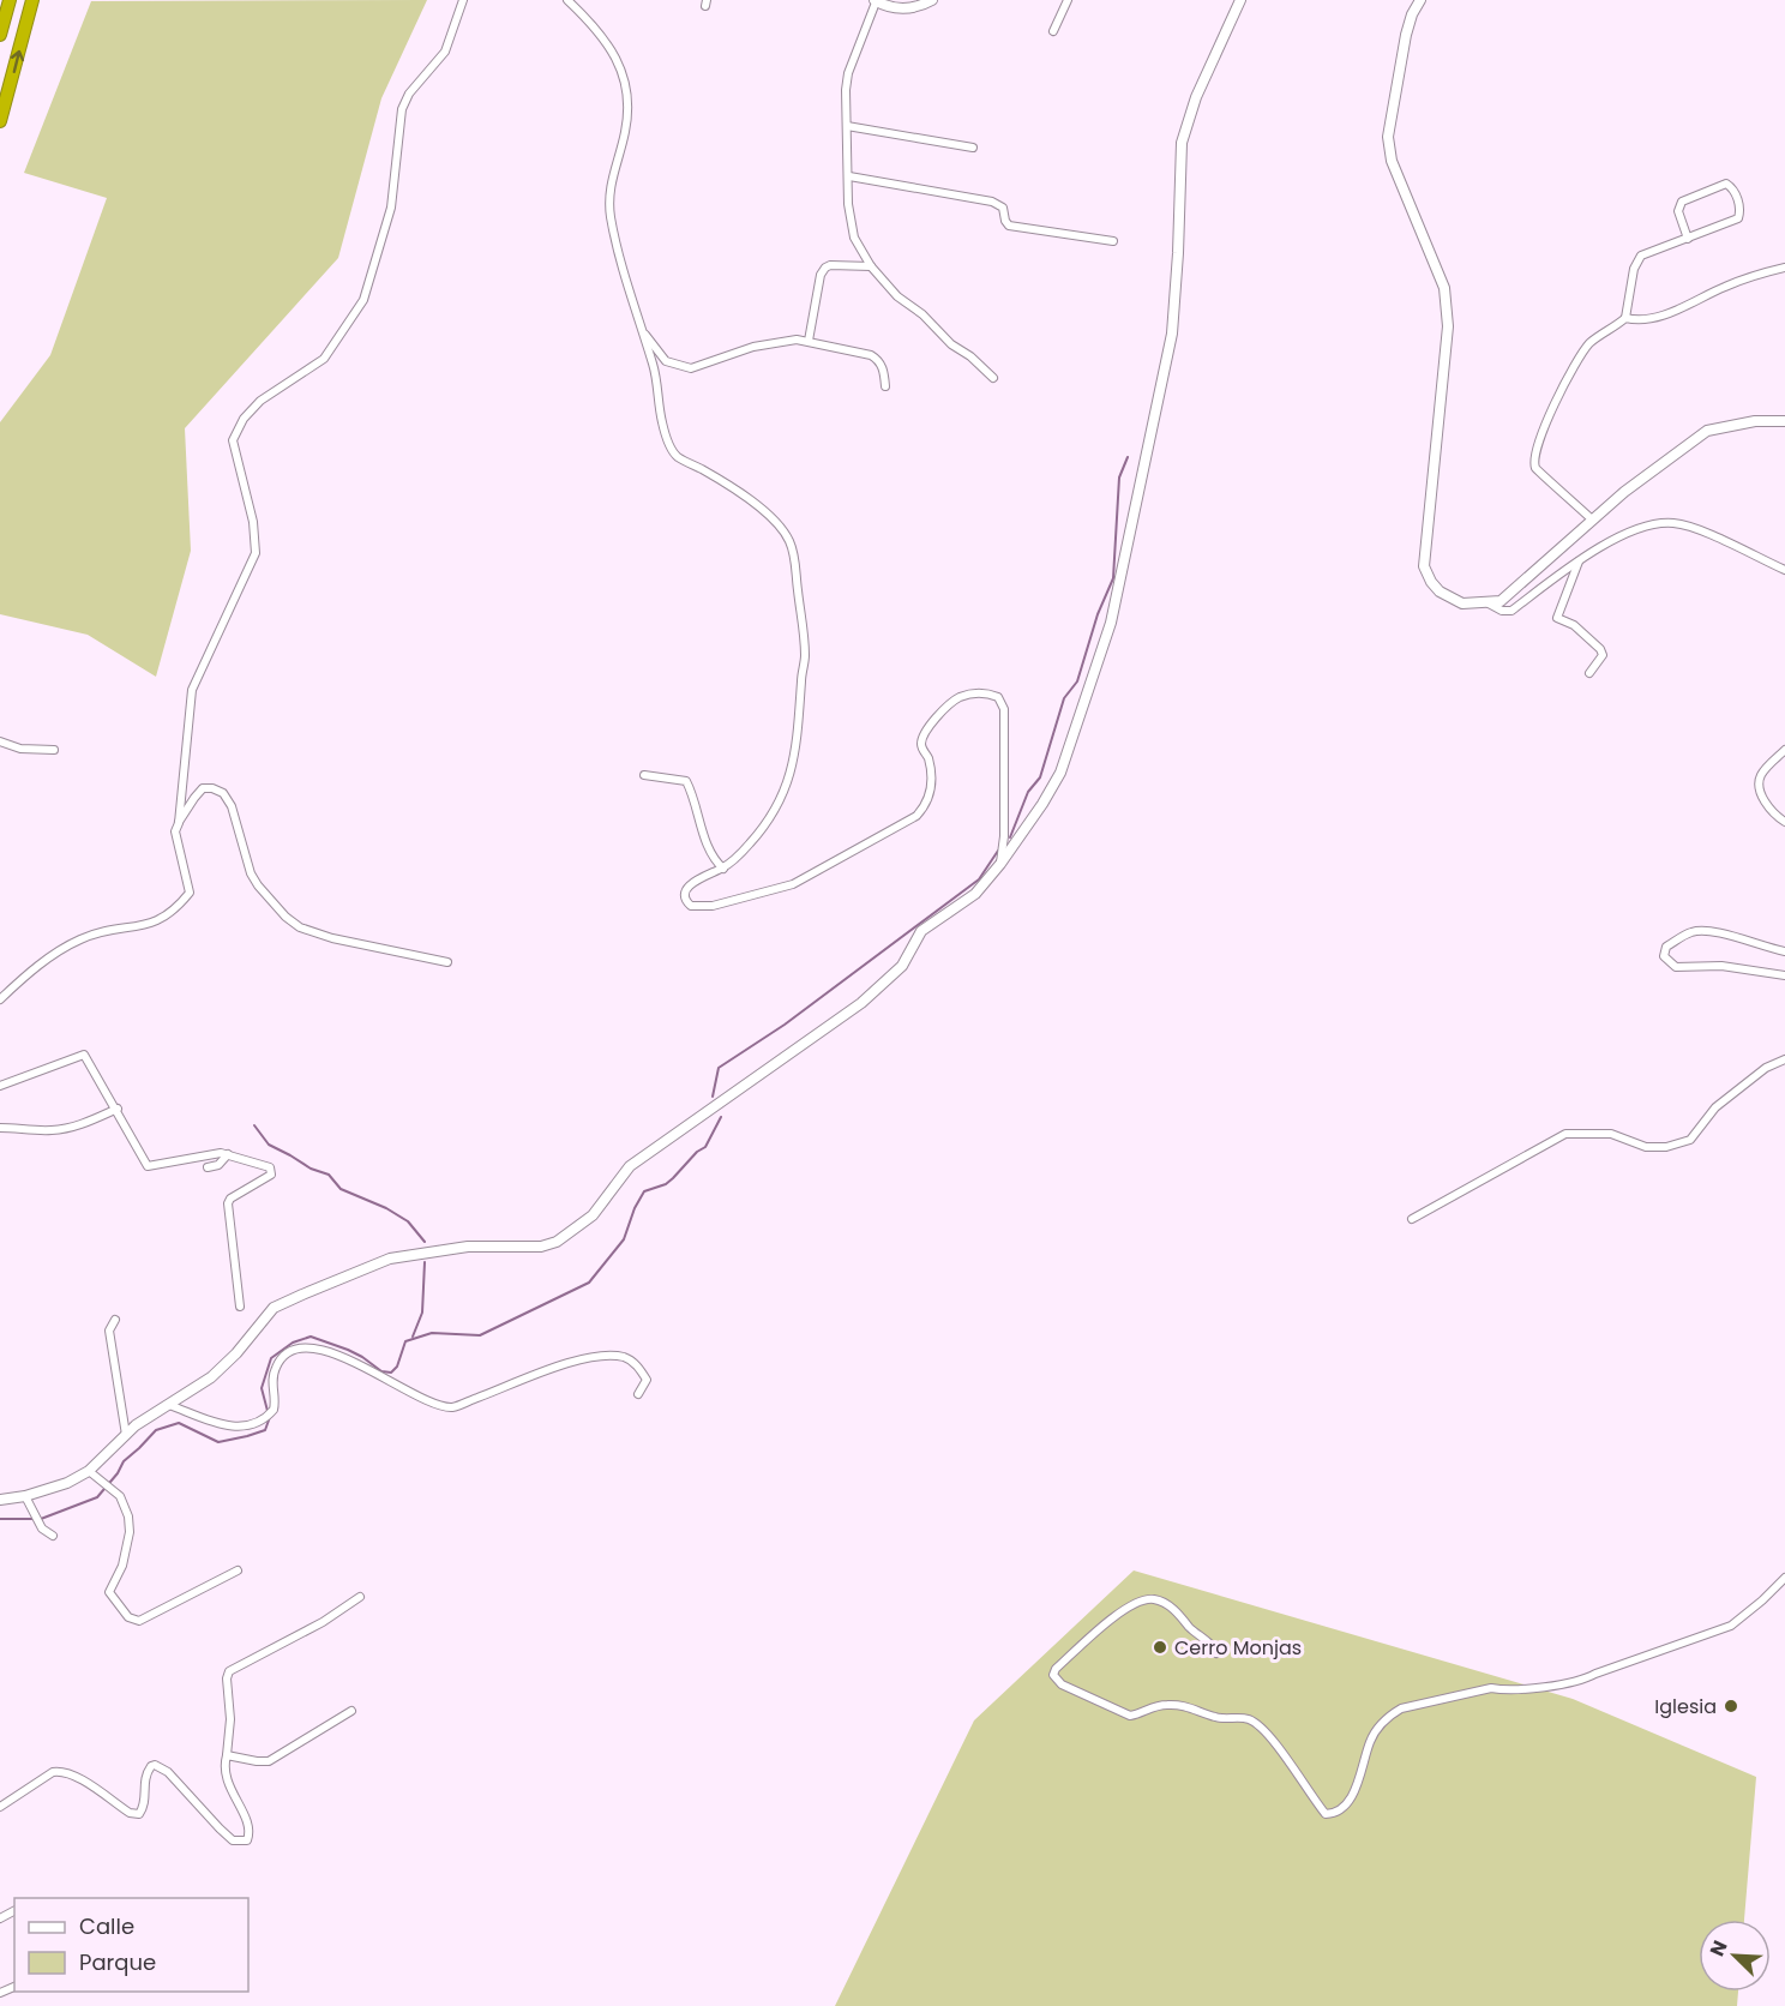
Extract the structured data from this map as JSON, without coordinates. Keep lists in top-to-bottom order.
{
  "places": ["Cerro Monjas", "Iglesia"],
  "legend": ["Calle", "Parque"],
  "north": "top left"
}
